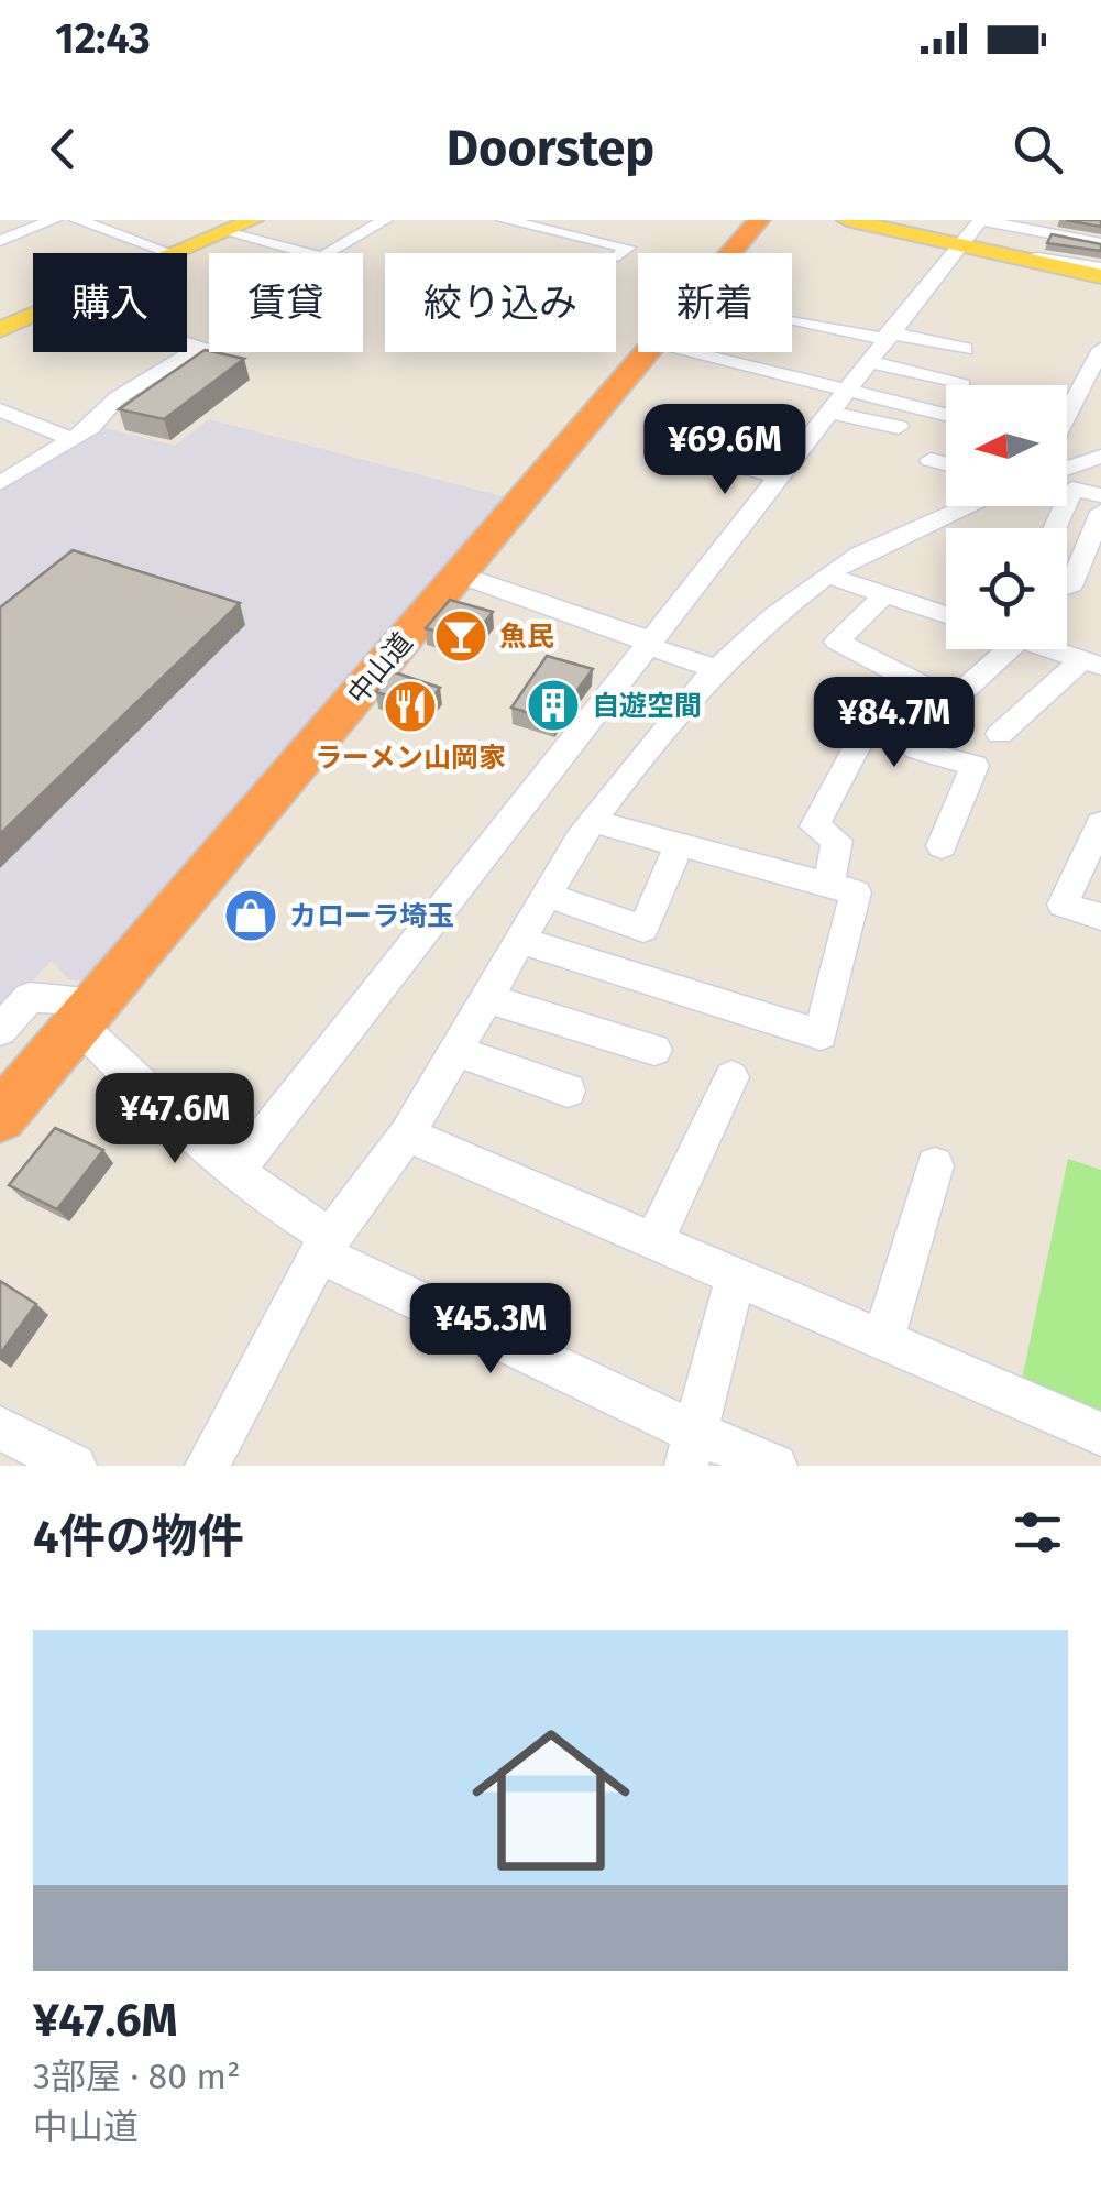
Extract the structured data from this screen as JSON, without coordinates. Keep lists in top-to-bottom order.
{
  "streets": {
    "highway": ["中山道"]
  },
  "places": {
    "bar": ["魚民"],
    "building": ["自遊空間"],
    "restaurant": ["ラーメン山岡家"],
    "shop": ["カローラ埼玉"]
  },
  "north": "left",
  "page": {
    "status": "12:43",
    "header": "Doorstep",
    "chip": [
      "購入",
      "賃貸",
      "絞り込み",
      "新着"
    ],
    "price": [
      "¥69.6M",
      "¥84.7M",
      "¥47.6M",
      "¥45.3M"
    ],
    "heading": "4件の物件",
    "list": [
      {
        "name": "¥47.6M",
        "note": "3部屋 · 80 m² · 中山道"
      }
    ]
  }
}
